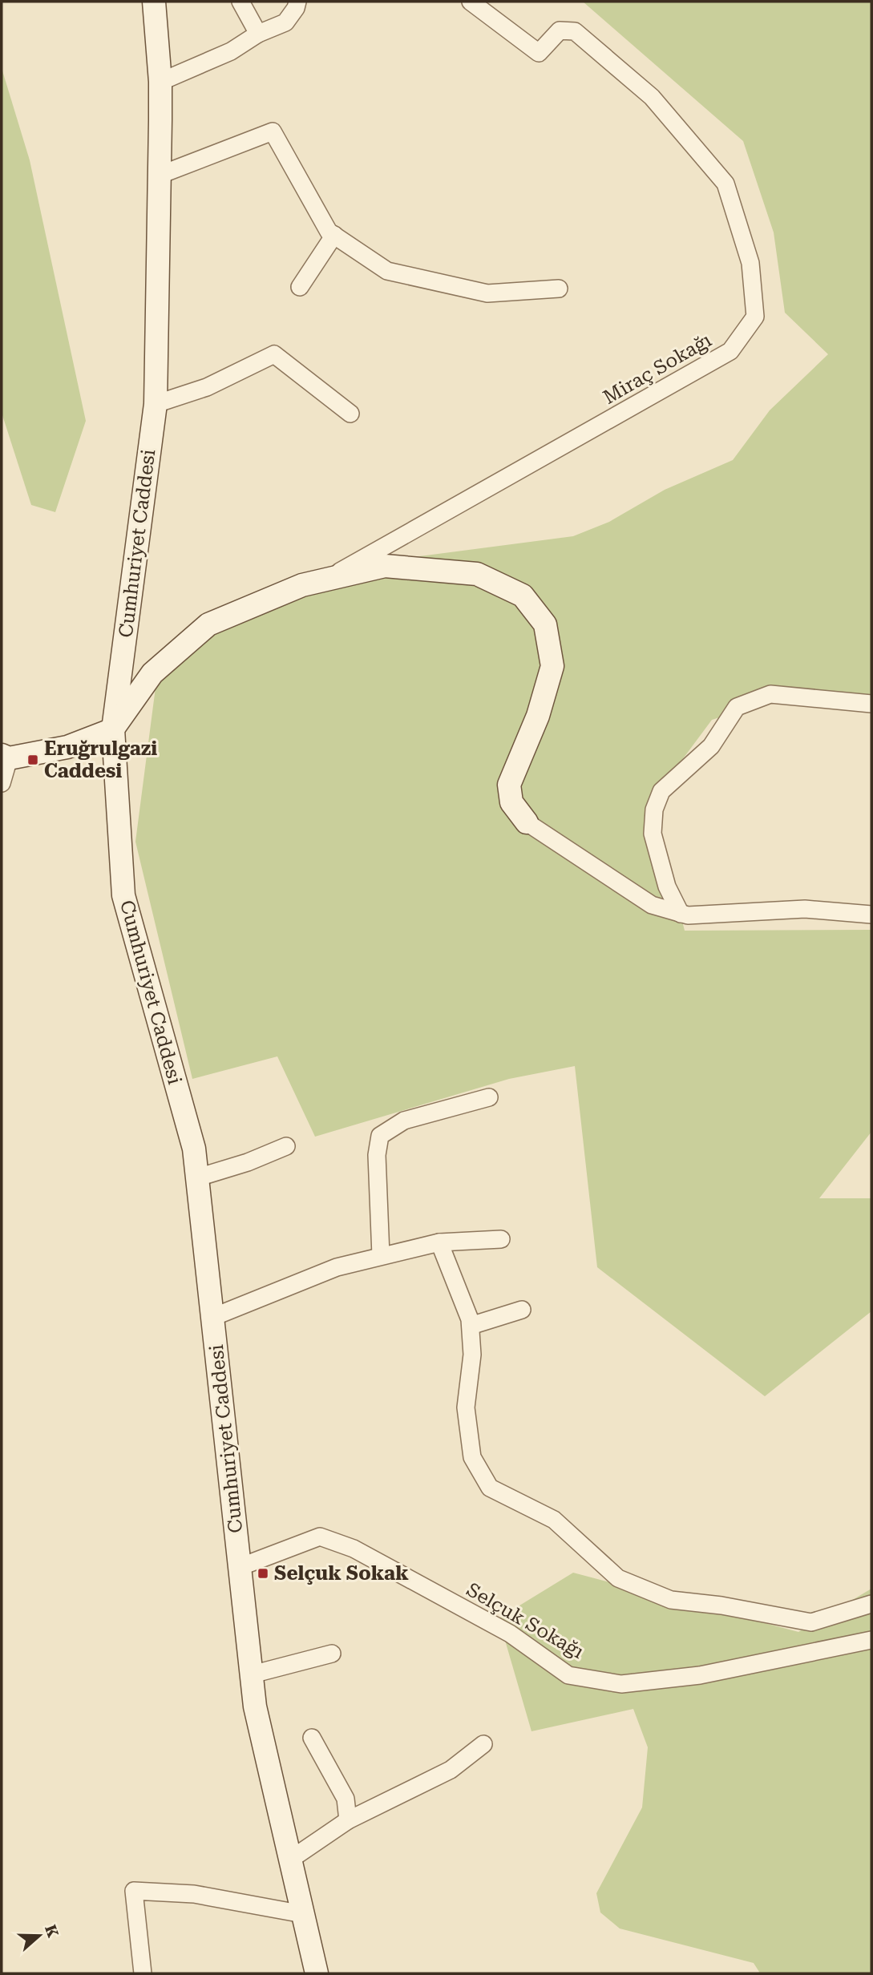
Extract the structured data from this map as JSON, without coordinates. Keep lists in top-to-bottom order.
{
  "streets": {
    "main road": ["Cumhuriyet Caddesi"],
    "street": ["Miraç Sokağı", "Selçuk Sokağı"]
  },
  "crossings": [
    ["Cumhuriyet Caddesi", "Selçuk Sokağı"]
  ],
  "places": {
    "transit": ["Eruğrulgazi Caddesi", "Selçuk Sokak"]
  },
  "north": "right"
}
